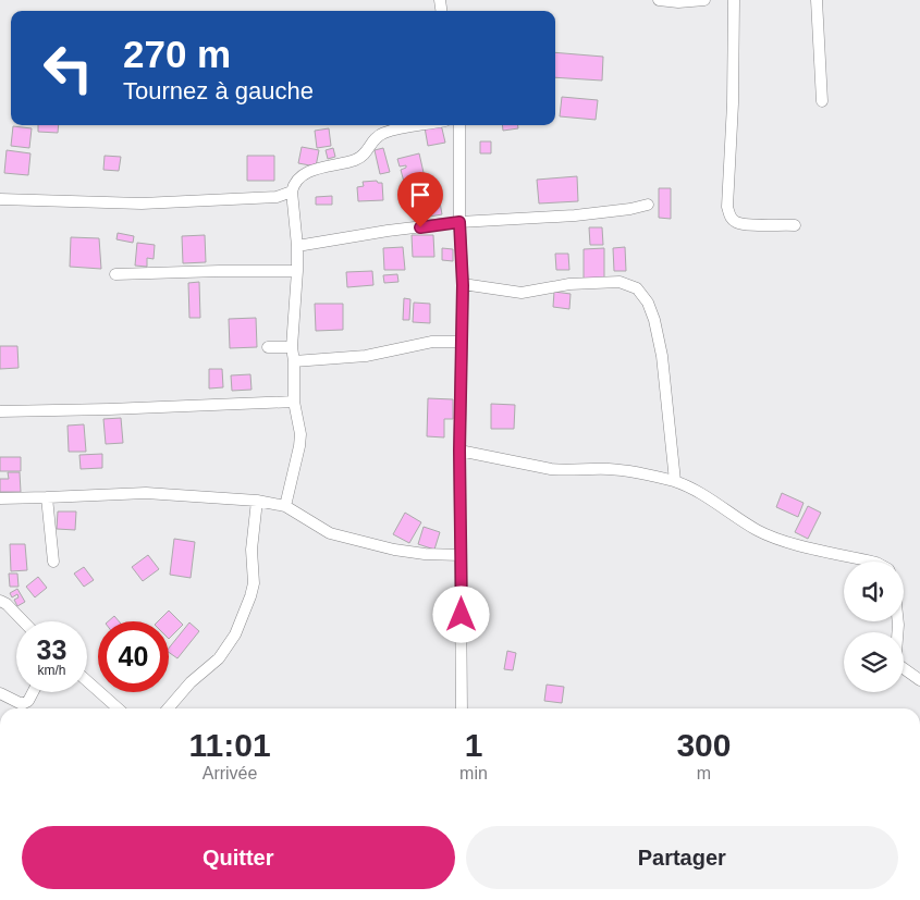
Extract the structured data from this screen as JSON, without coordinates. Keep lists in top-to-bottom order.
{
  "page": {
    "turn": ["270 m", "Tournez à gauche"],
    "speed": "33 km/h",
    "limit": "40",
    "eta": [
      "11:01",
      "Arrivée",
      "1",
      "min",
      "300",
      "m"
    ],
    "buttons": ["Quitter", "Partager"]
  }
}
